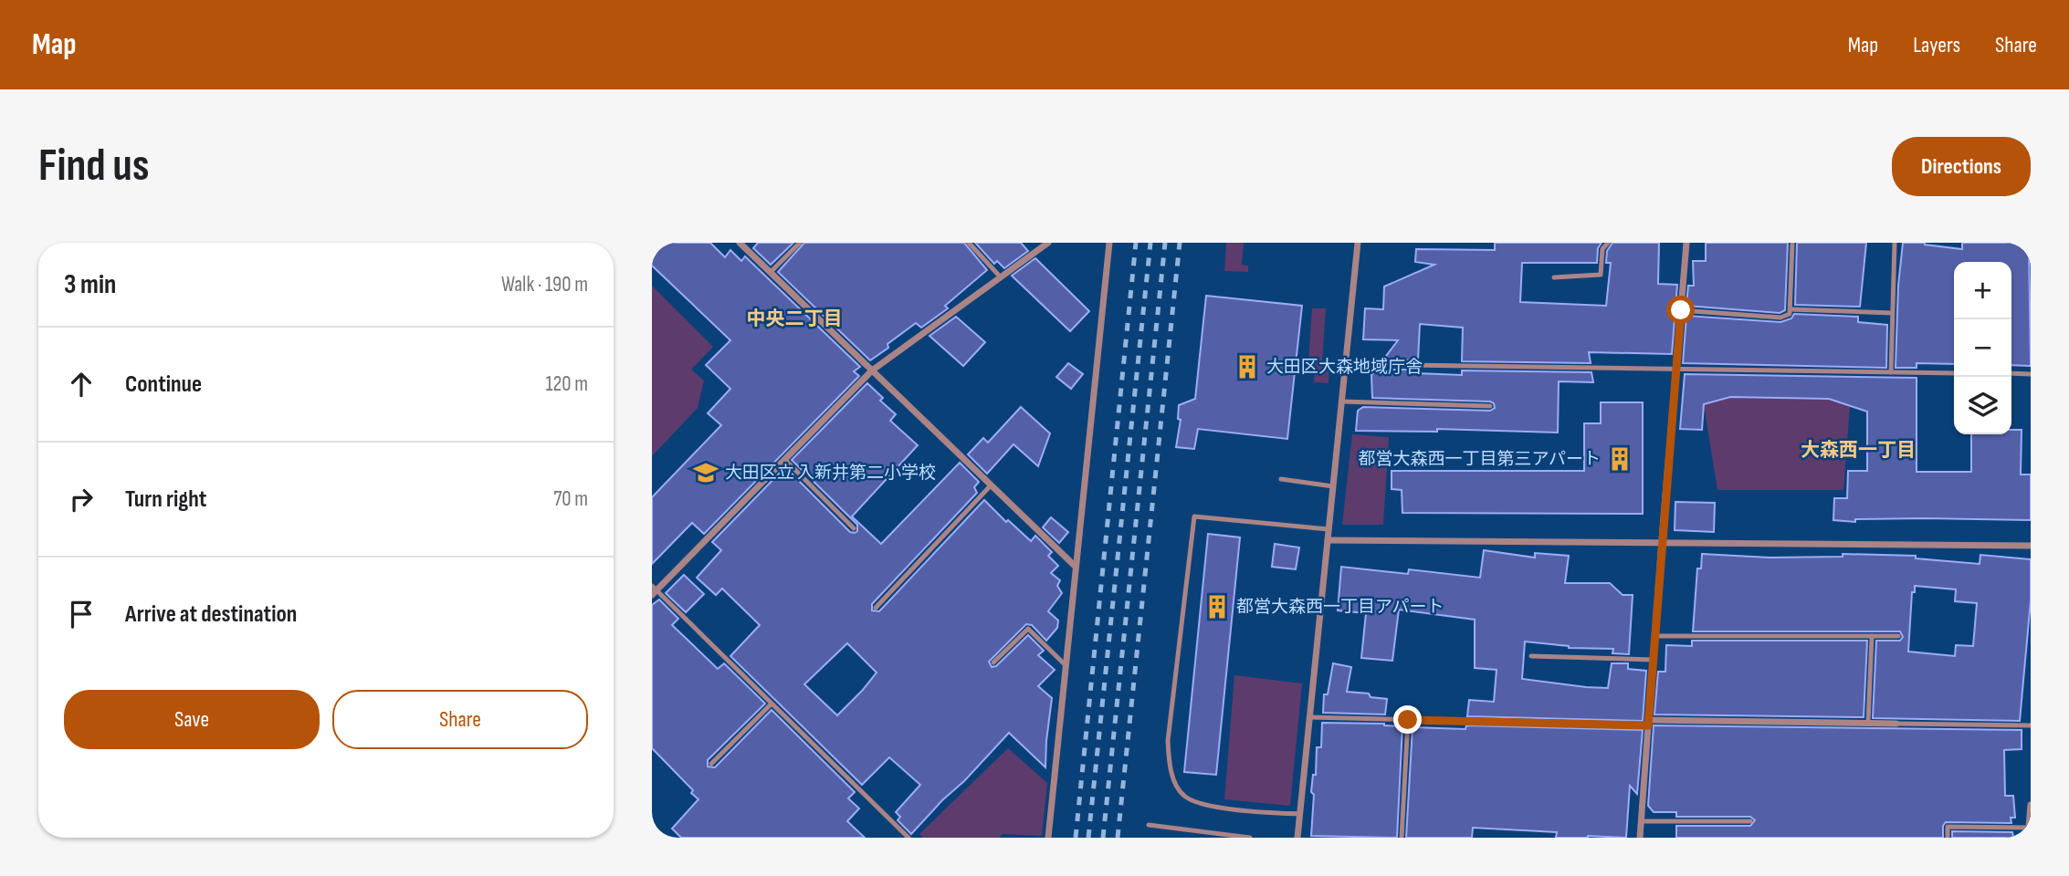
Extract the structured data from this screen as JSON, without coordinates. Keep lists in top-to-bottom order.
{
  "districts": ["中央二丁目", "大森西一丁目"],
  "places": {
    "building": ["大田区大森地域庁舎", "都営大森西一丁目第三アパート", "都営大森西一丁目アパート"],
    "school or university": ["大田区立 入新井第二小学校"]
  },
  "page": {
    "header": "Map",
    "nav": ["Map", "Layers", "Share"],
    "buttons": [
      "Directions",
      ["Save", "Share"]
    ],
    "title": "Find us",
    "heading": ["3 min", "Walk · 190 m"],
    "map_buttons": ["+", "−"],
    "list": [
      ["Continue", "120 m"],
      ["Turn right", "70 m"],
      "Arrive at destination"
    ]
  }
}
